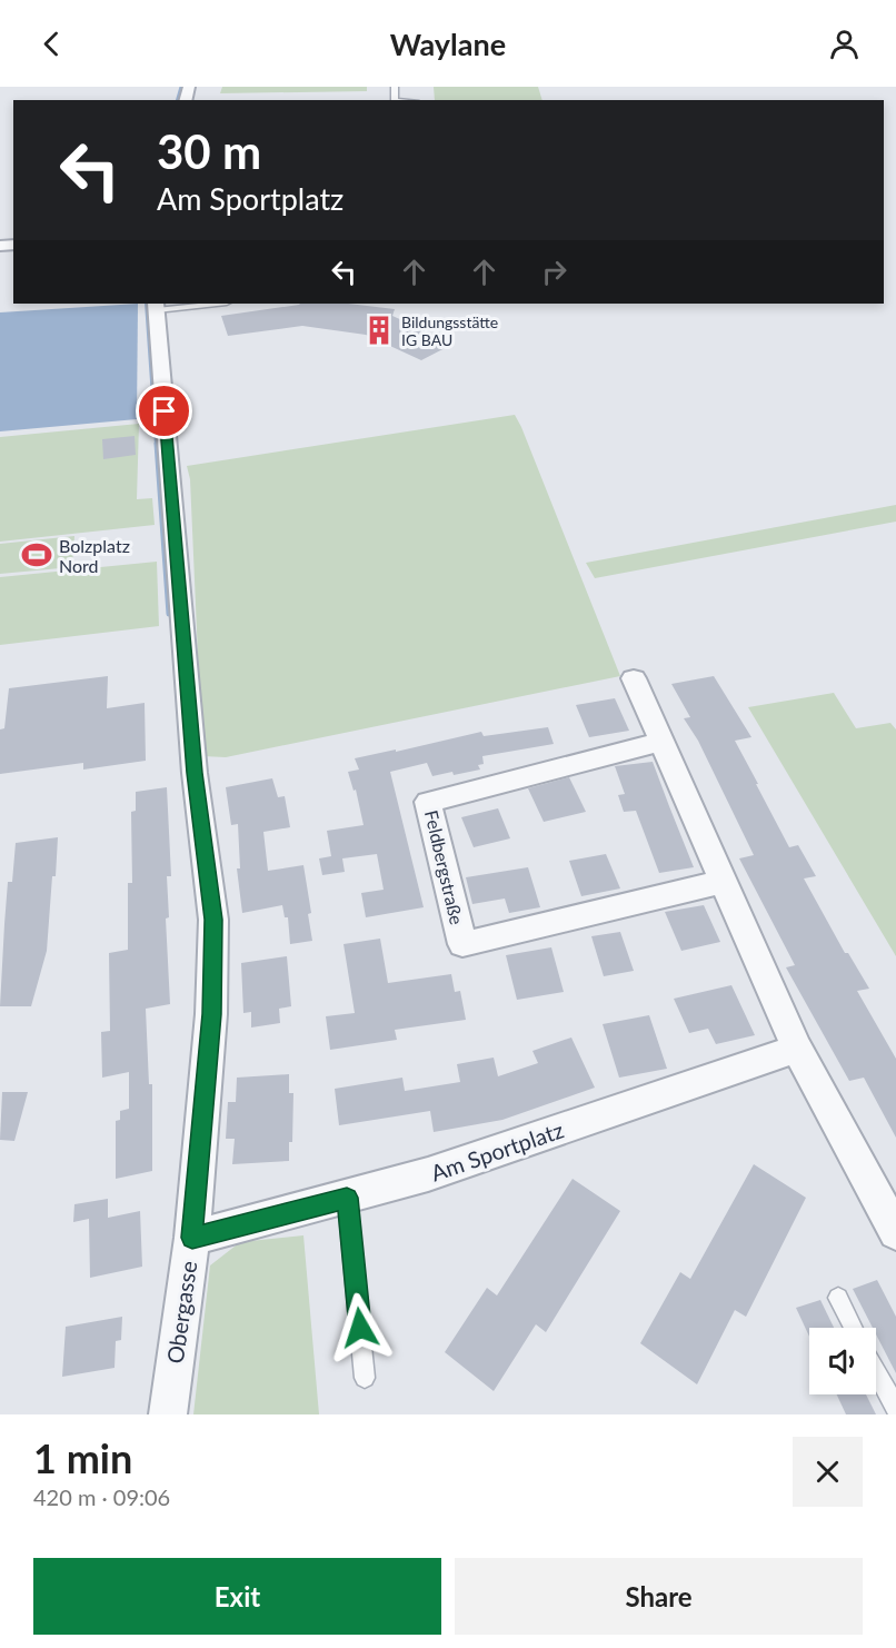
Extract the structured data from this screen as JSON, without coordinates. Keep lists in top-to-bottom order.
{
  "streets": {
    "street": ["Feldbergstraße", "Am Sportplatz", "Obergasse"]
  },
  "crossings": [
    ["Am Sportplatz", "Obergasse"]
  ],
  "places": {
    "building": ["Bildungsstätte IG BAU"],
    "sports": ["Bolzplatz Nord"]
  },
  "page": {
    "header": "Waylane",
    "turn": ["30 m", "Am Sportplatz"],
    "heading": ["1 min", "420 m · 09:06"],
    "buttons": ["Exit", "Share"]
  }
}
